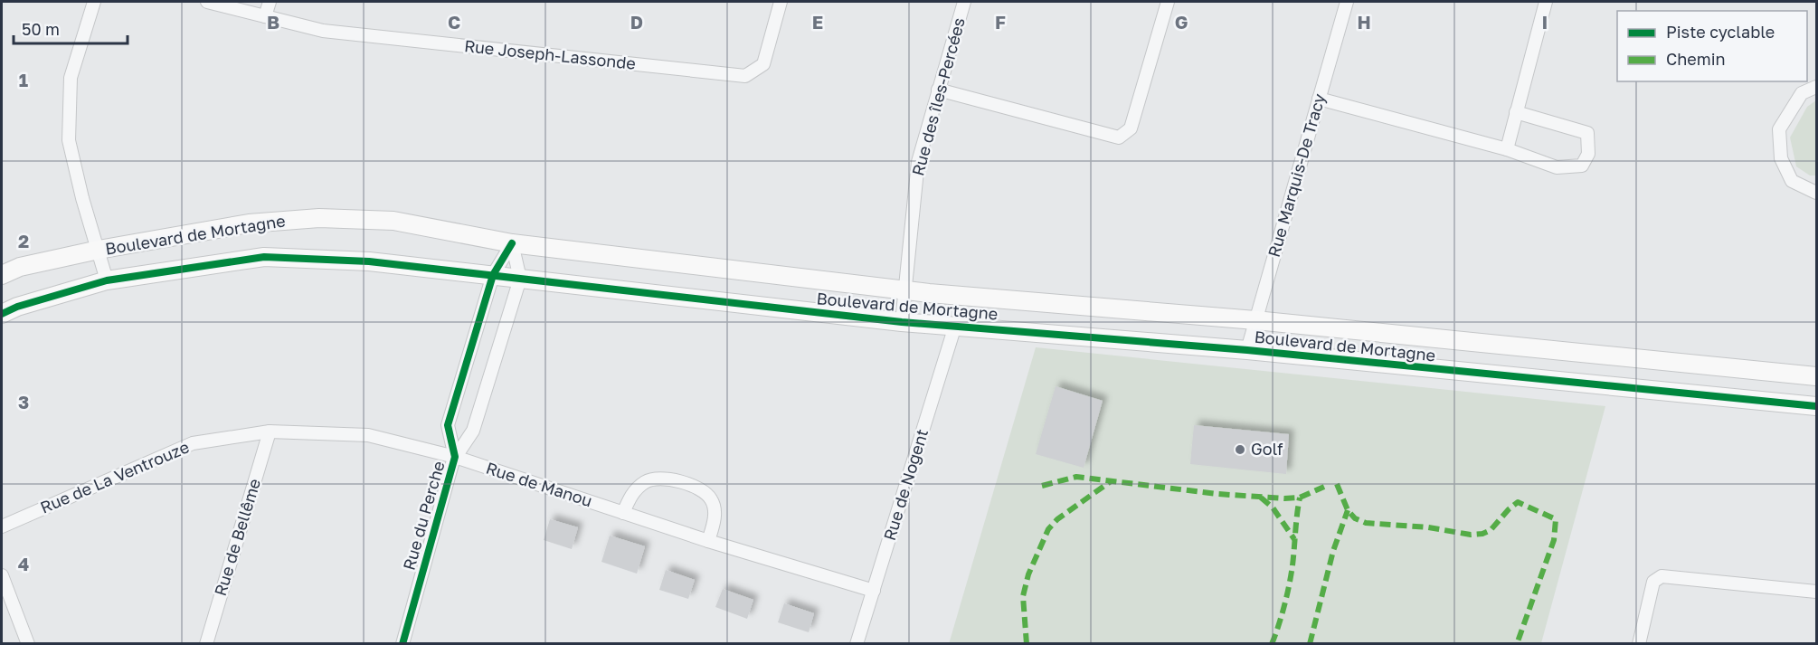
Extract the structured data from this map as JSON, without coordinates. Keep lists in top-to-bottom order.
{
  "streets": {
    "main road": ["Boulevard de Mortagne"],
    "street": [
      "Rue Joseph-Lassonde",
      "Rue des îles-Percées",
      "Rue Marquis-De Tracy",
      "Rue de La Ventrouze",
      "Rue de Manou",
      "Rue de Nogent",
      "Rue du Perche",
      "Rue de Bellême"
    ]
  },
  "crossings": [
    ["Rue des îles-Percées", "Boulevard de Mortagne"],
    ["Rue Marquis-De Tracy", "Boulevard de Mortagne"],
    ["Boulevard de Mortagne", "Rue de Nogent"],
    ["Boulevard de Mortagne", "Rue du Perche"],
    ["Rue de La Ventrouze", "Rue de Manou"],
    ["Rue de La Ventrouze", "Rue du Perche"],
    ["Rue de La Ventrouze", "Rue de Bellême"],
    ["Rue de Manou", "Rue de Nogent"],
    ["Rue de Manou", "Rue du Perche"]
  ],
  "places": ["Golf"],
  "legend": ["Piste cyclable", "Chemin"],
  "scale_bar": "50 m",
  "grid": {
    "columns": [
      "B",
      "C",
      "D",
      "E",
      "F",
      "G",
      "H",
      "I"
    ],
    "rows": [
      "1",
      "2",
      "3",
      "4"
    ]
  }
}
